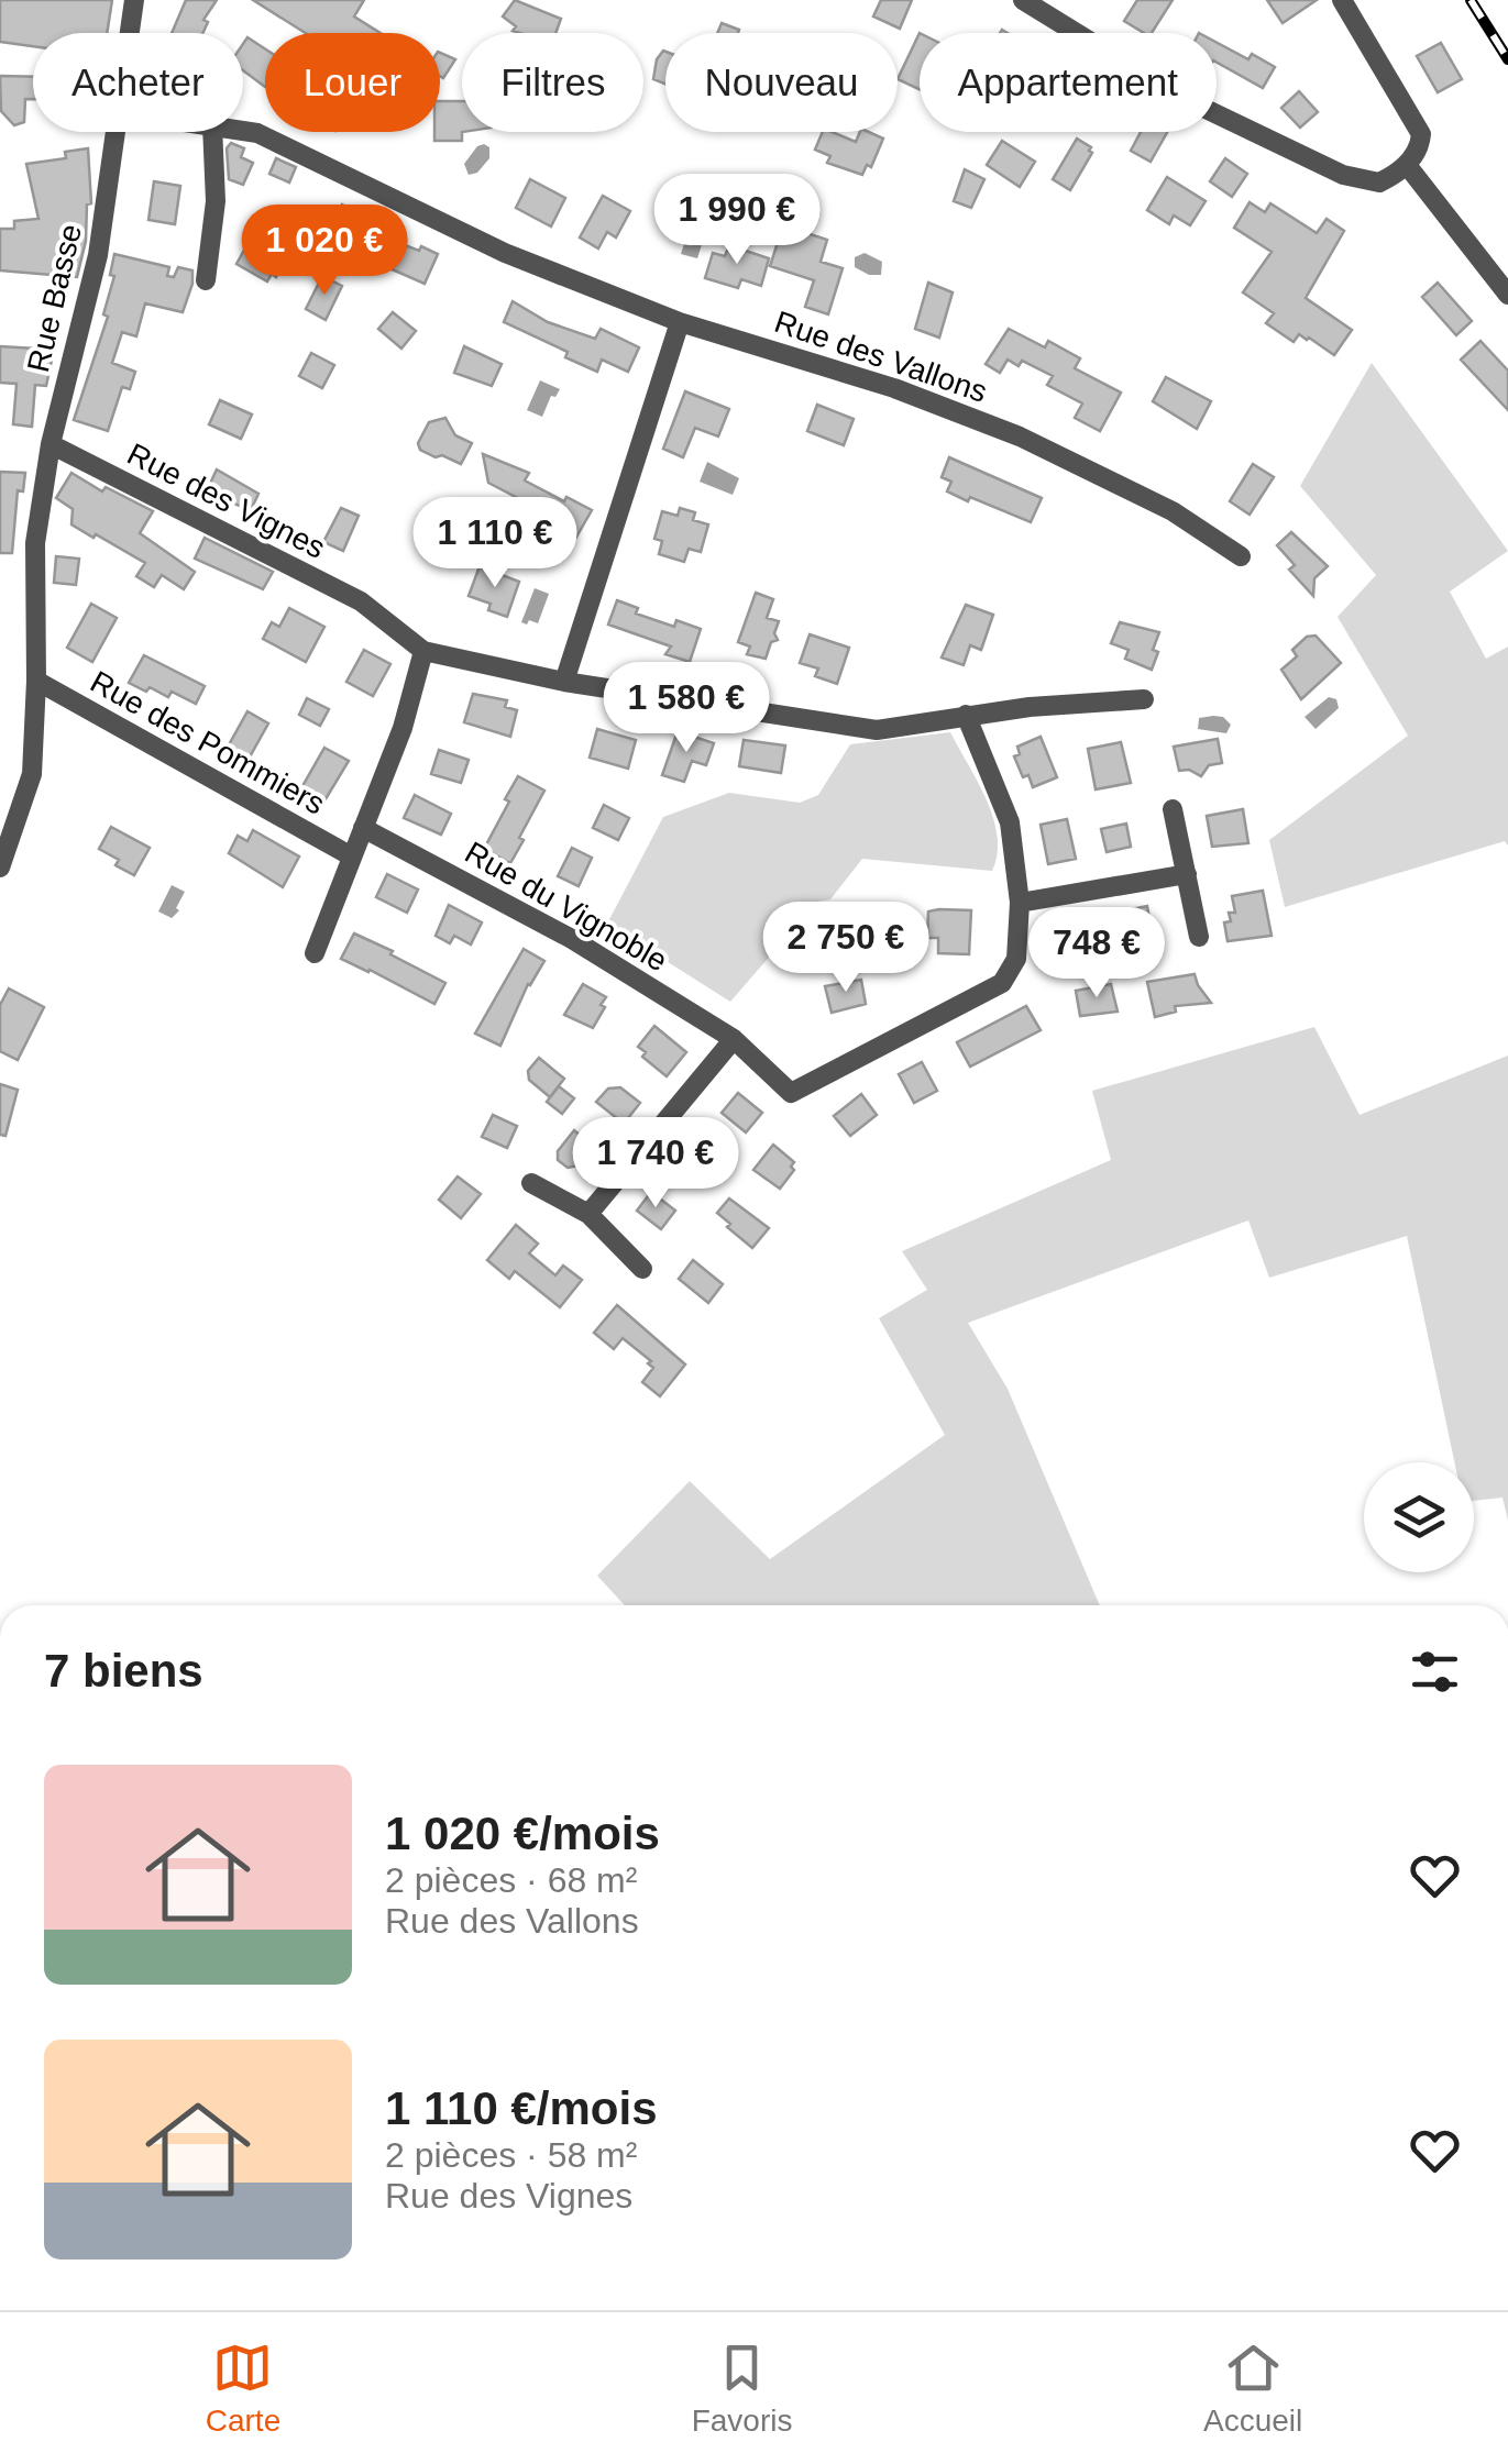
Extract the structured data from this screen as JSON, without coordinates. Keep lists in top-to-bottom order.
{
  "streets": {
    "street": [
      "Rue Basse",
      "Rue des Vallons",
      "Rue des Vignes",
      "Rue des Pommiers",
      "Rue du Vignoble"
    ]
  },
  "crossings": [
    ["Rue Basse", "Rue des Vignes"],
    ["Rue Basse", "Rue des Pommiers"],
    ["Rue des Vignes", "Rue du Vignoble"]
  ],
  "page": {
    "chip": [
      "Acheter",
      "Louer",
      "Filtres",
      "Nouveau",
      "Appartement"
    ],
    "price": [
      "1 990 €",
      "1 020 €",
      "1 110 €",
      "1 580 €",
      "2 750 €",
      "748 €",
      "1 740 €"
    ],
    "heading": "7 biens",
    "list": [
      {
        "name": "1 020 €/mois",
        "note": "2 pièces · 68 m² · Rue des Vallons"
      },
      {
        "name": "1 110 €/mois",
        "note": "2 pièces · 58 m² · Rue des Vignes"
      }
    ],
    "tabs": ["Carte", "Favoris", "Accueil"]
  }
}
